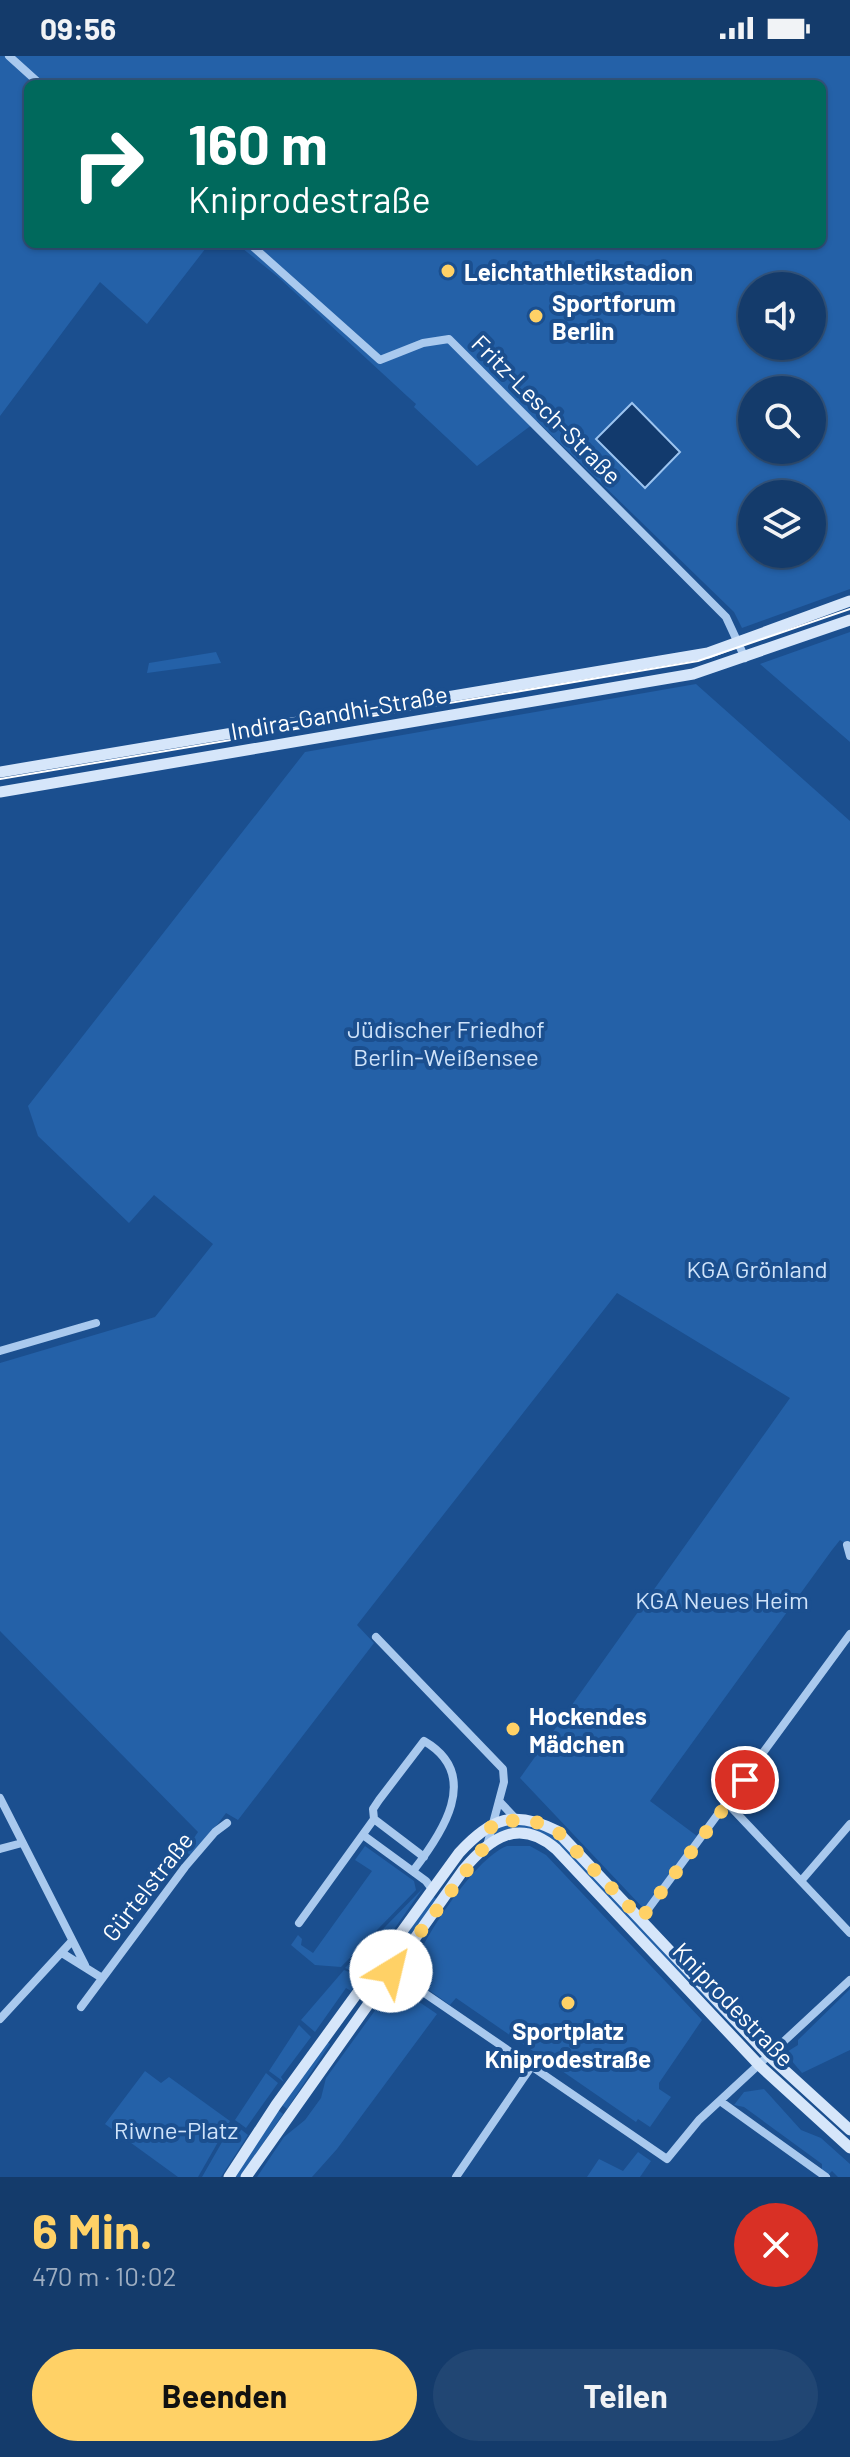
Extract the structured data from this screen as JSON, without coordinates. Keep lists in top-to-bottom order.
{
  "streets": {
    "main road": ["Indira-Gandhi-Straße", "Kniprodestraße"],
    "street": ["Fritz-Lesch-Straße", "Gürtelstraße"]
  },
  "crossings": [
    ["Fritz-Lesch-Straße", "Indira-Gandhi-Straße"]
  ],
  "parks": [
    "Jüdischer Friedhof Berlin-Weißensee",
    "KGA Grönland",
    "KGA Neues Heim",
    "Riwne-Platz"
  ],
  "places": [
    "Leichtathletikstadion",
    "Sportforum Berlin",
    "Hockendes Mädchen",
    "Sportplatz Kniprodestraße"
  ],
  "page": {
    "status": "09:56",
    "turn": ["160 m", "Kniprodestraße"],
    "heading": ["6 Min.", "470 m · 10:02"],
    "buttons": ["Beenden", "Teilen"]
  }
}
